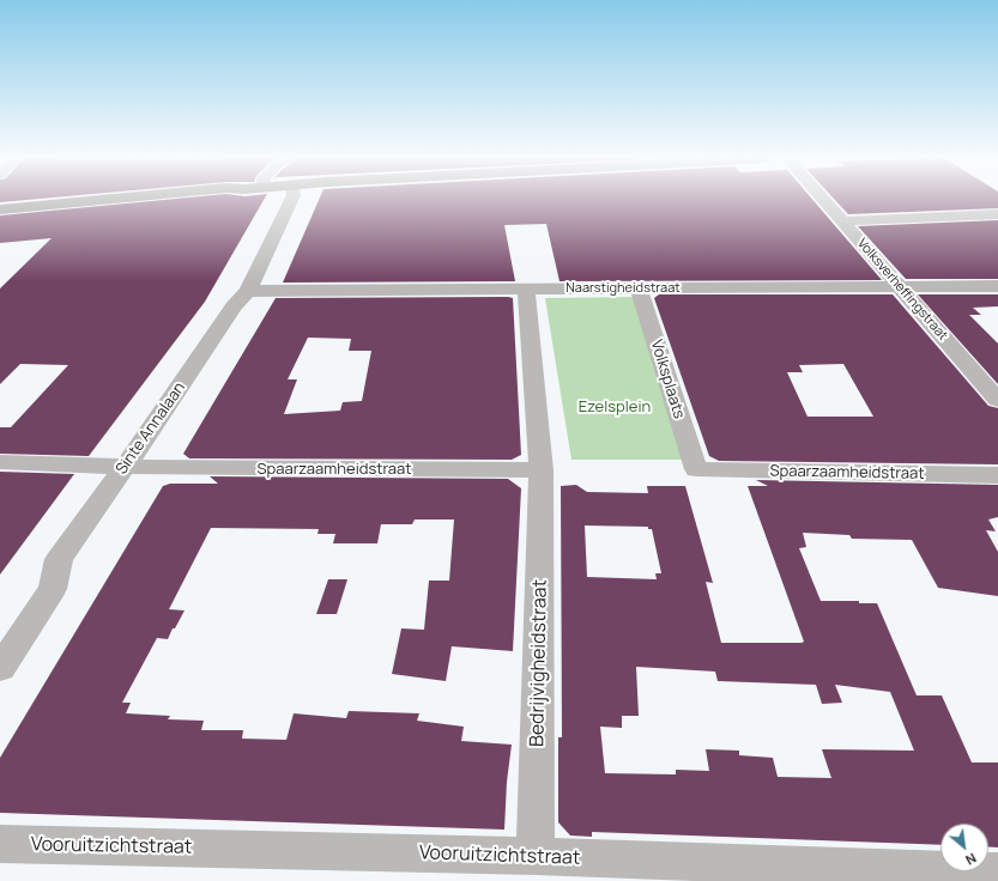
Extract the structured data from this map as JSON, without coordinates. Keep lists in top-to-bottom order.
{
  "streets": {
    "street": [
      "Naarstigheidstraat",
      "Volksverheffingstraat",
      "Volksplaats",
      "Sinte Annalaan",
      "Spaarzaamheidstraat",
      "Bedrijvigheidstraat",
      "Vooruitzichtstraat"
    ]
  },
  "crossings": [
    ["Naarstigheidstraat", "Volksverheffingstraat"],
    ["Naarstigheidstraat", "Volksplaats"],
    ["Naarstigheidstraat", "Sinte Annalaan"],
    ["Volksplaats", "Spaarzaamheidstraat"],
    ["Sinte Annalaan", "Spaarzaamheidstraat"],
    ["Spaarzaamheidstraat", "Bedrijvigheidstraat"],
    ["Bedrijvigheidstraat", "Vooruitzichtstraat"]
  ],
  "parks": ["Ezelsplein"],
  "north": "bottom right"
}
